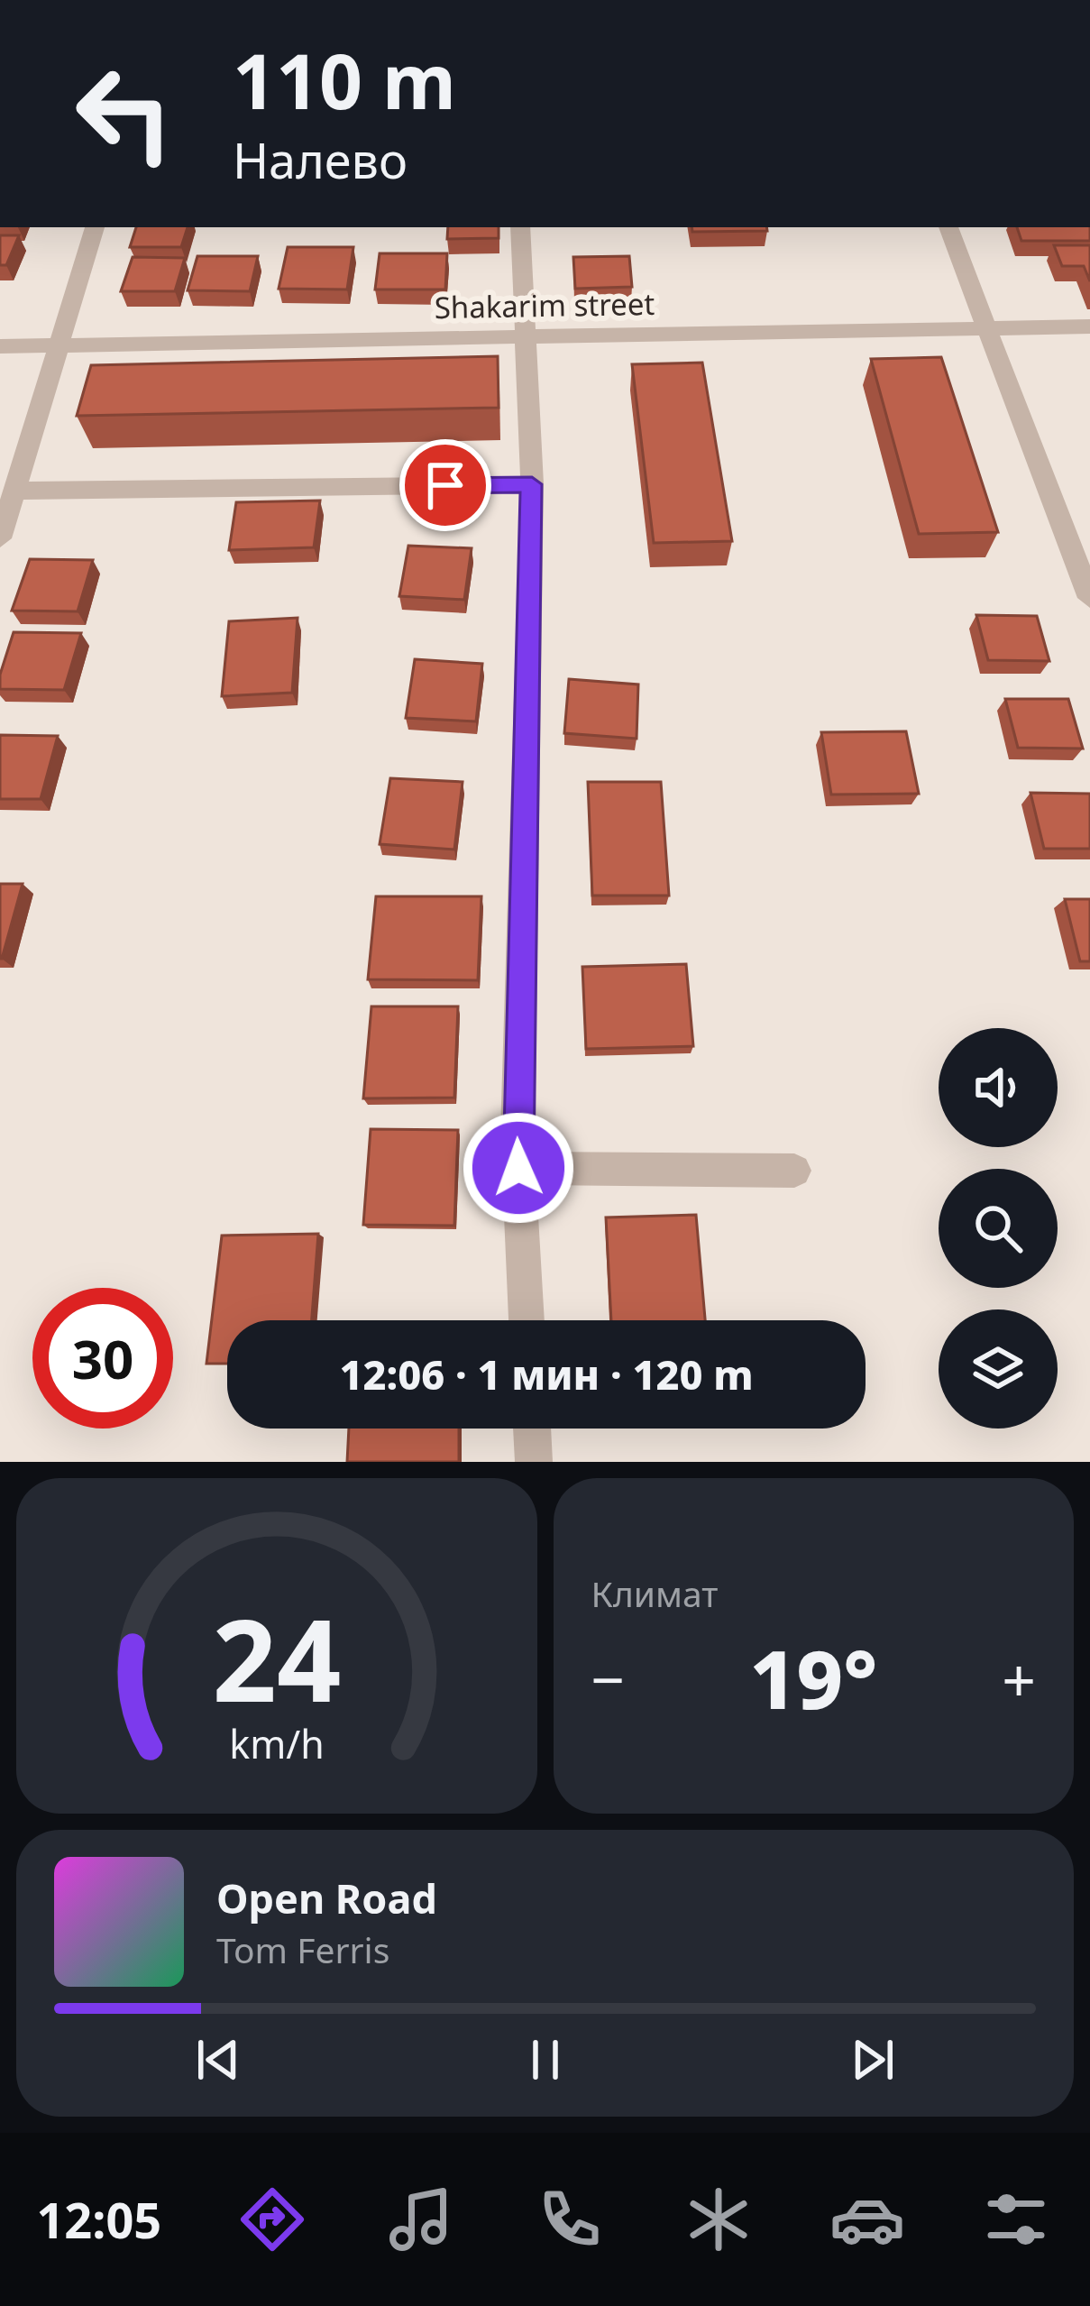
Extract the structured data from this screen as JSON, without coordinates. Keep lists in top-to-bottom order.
{
  "streets": {
    "street": ["Shakarim street"]
  },
  "page": {
    "turn": ["110 m", "Налево"],
    "limit": "30",
    "trip": "12:06 · 1 мин · 120 m",
    "tile": "Климат",
    "heat": ["−", "19°", "+"],
    "song": ["Open Road", "Tom Ferris"],
    "tabs": "12:05",
    "gauge": ["24", "km/h"]
  }
}
